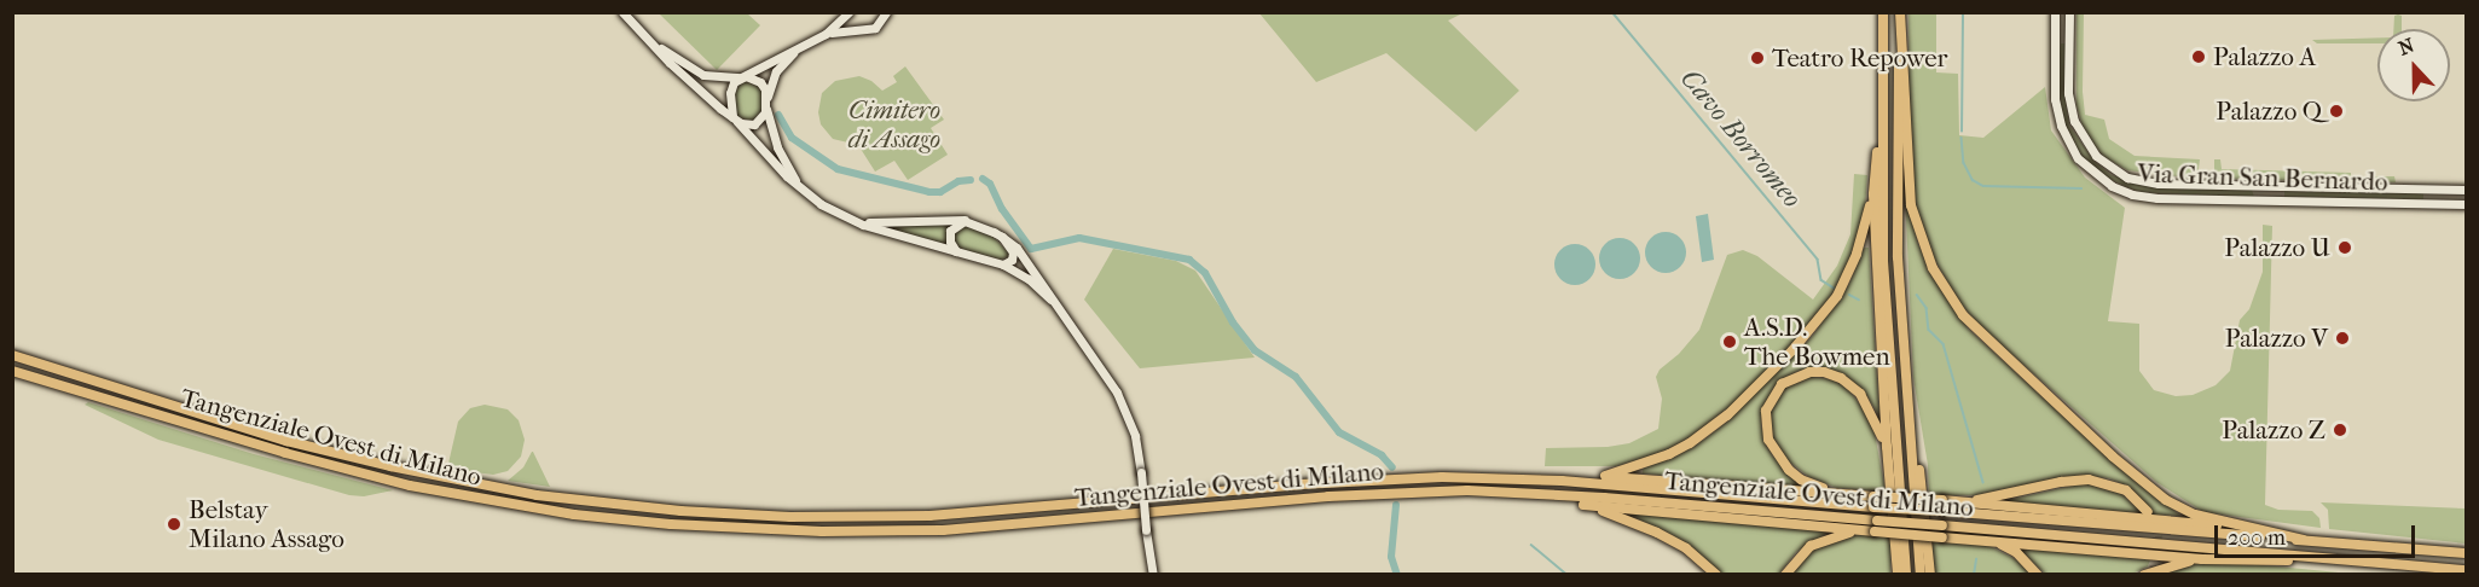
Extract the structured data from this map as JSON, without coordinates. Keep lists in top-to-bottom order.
{
  "streets": {
    "highway": ["Tangenziale Ovest di Milano"],
    "main road": ["Via Gran San Bernardo"]
  },
  "water": ["Cavo Borromeo"],
  "parks": ["Cimitero di Assago"],
  "places": [
    "Palazzo A",
    "Teatro Repower",
    "Palazzo Q",
    "Palazzo U",
    "Palazzo V",
    "A.S.D. The Bowmen",
    "Palazzo Z",
    "Belstay Milano Assago"
  ],
  "scale_bar": "200 m",
  "north": "top"
}
